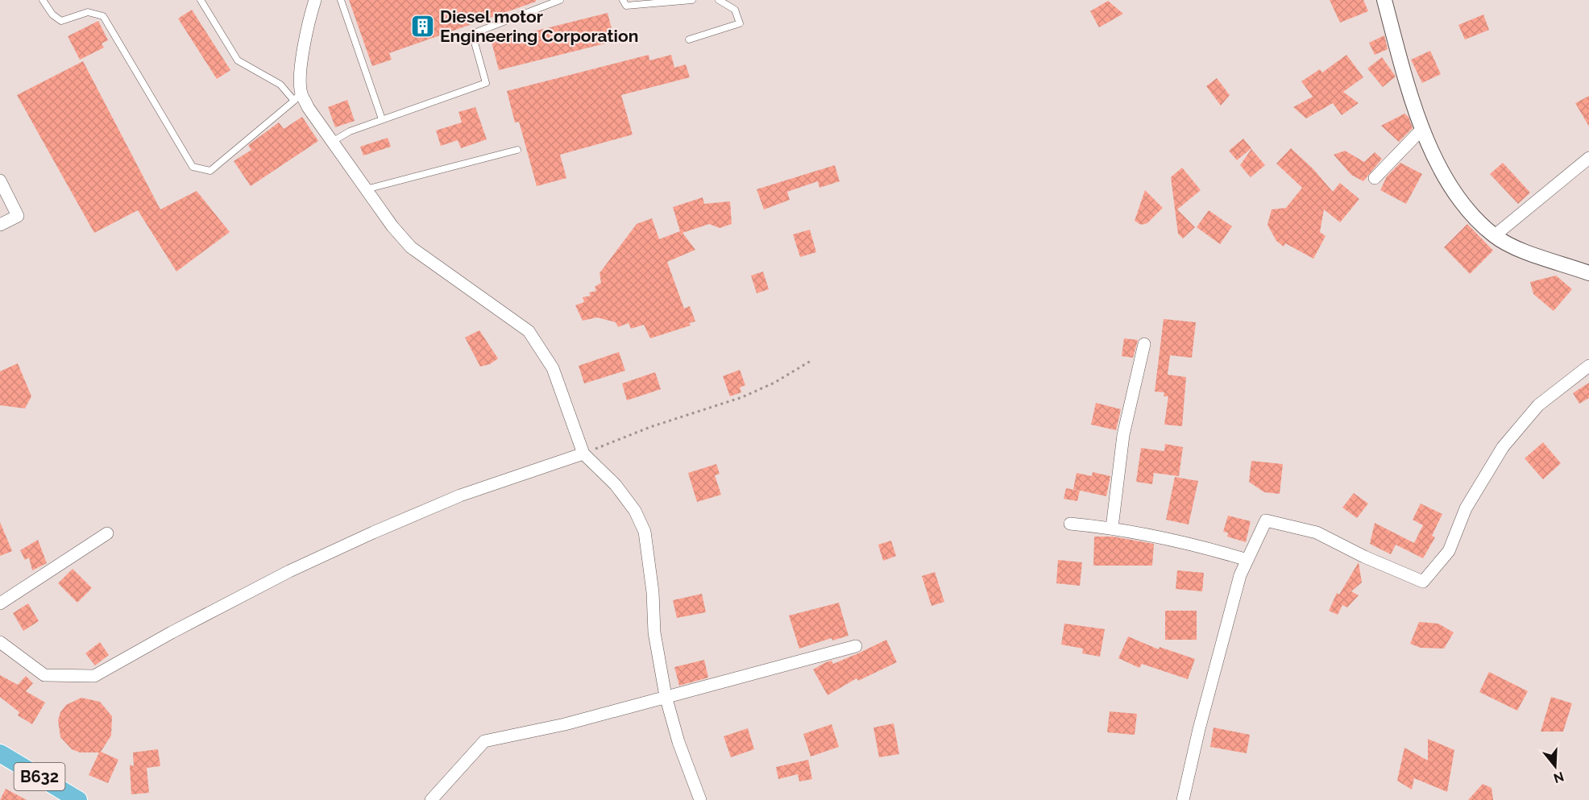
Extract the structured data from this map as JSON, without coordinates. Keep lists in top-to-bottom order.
{
  "streets": {
    "main road": ["B632"]
  },
  "places": {
    "building": ["Diesel motor Engineering Corporation"]
  },
  "north": "bottom"
}
